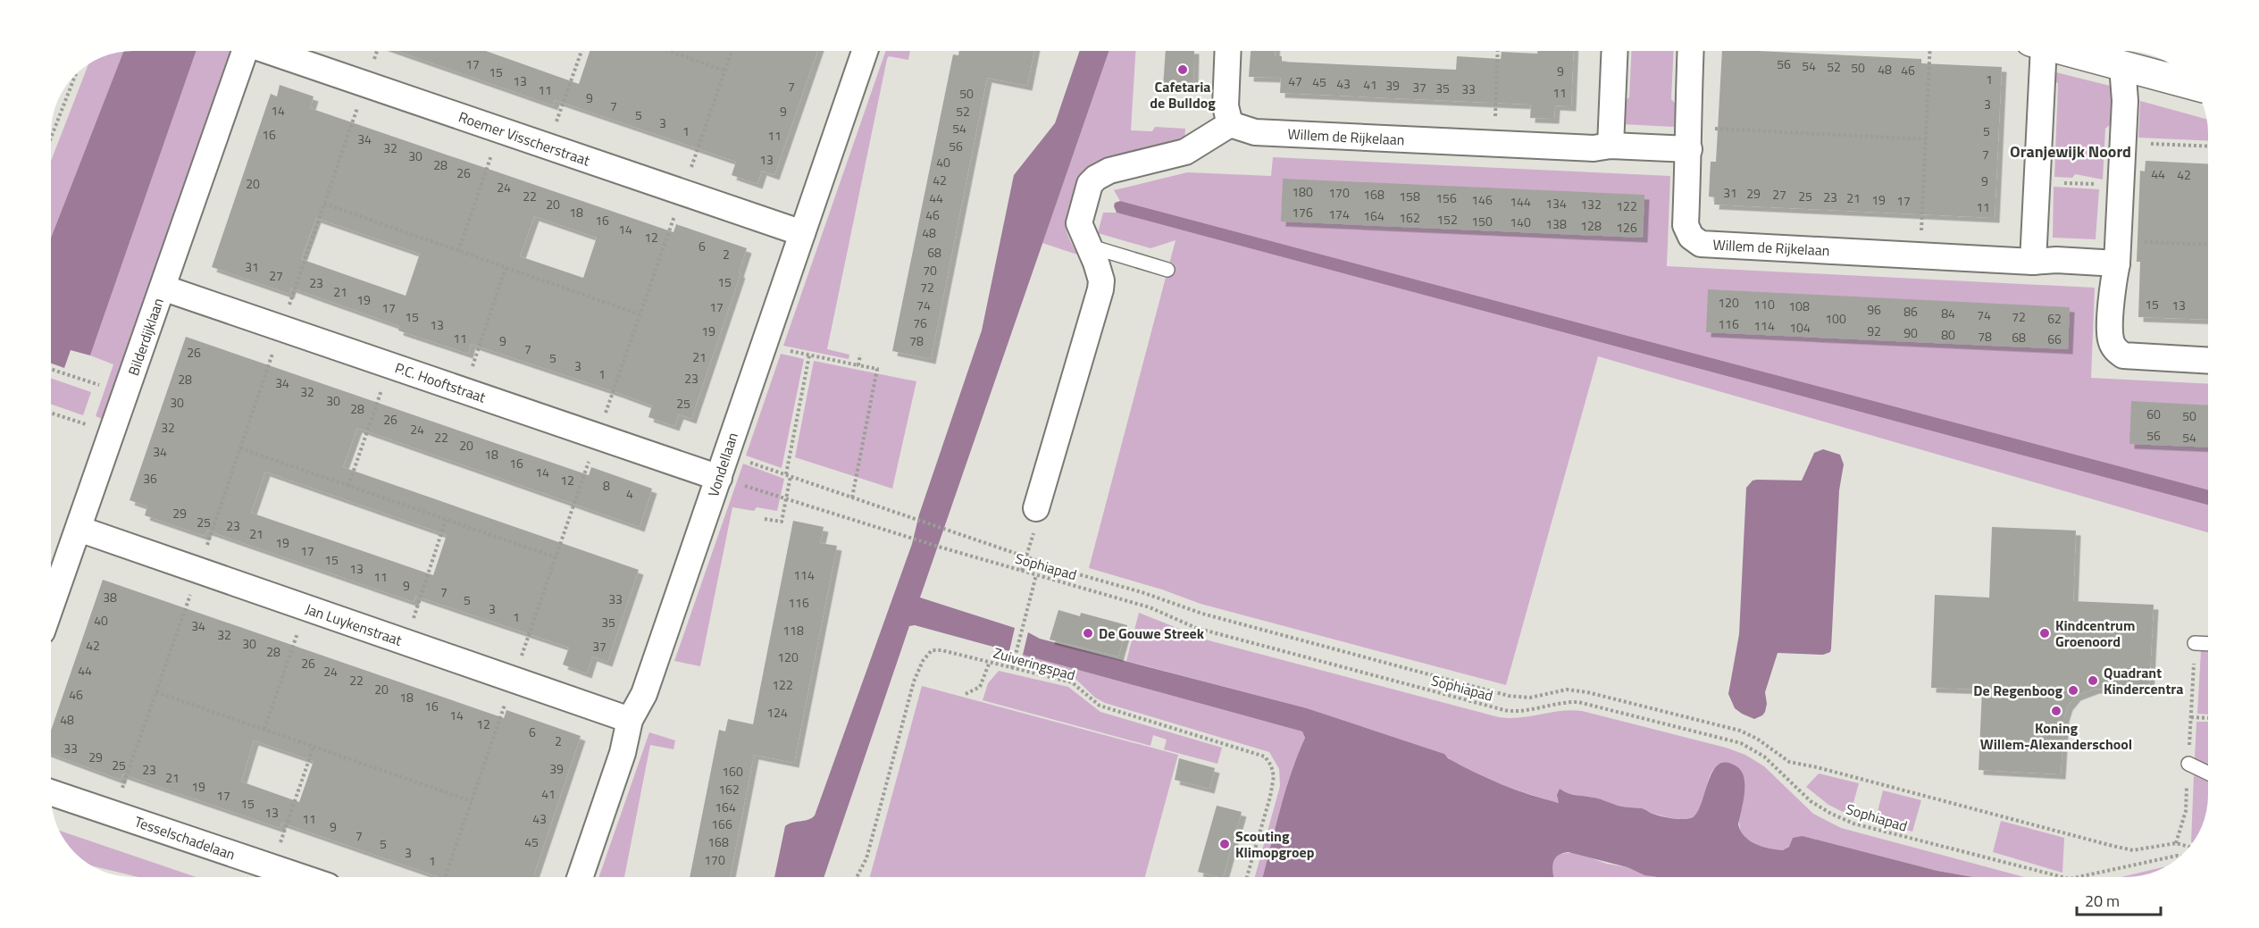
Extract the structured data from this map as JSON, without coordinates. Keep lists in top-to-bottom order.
{
  "streets": {
    "street": [
      "Willem de Rijkelaan",
      "Roemer Visscherstraat",
      "Bilderdijklaan",
      "P.C. Hooftstraat",
      "Vondellaan",
      "Jan Luykenstraat",
      "Tesselschadelaan"
    ],
    "path": ["Sophiapad", "Zuiveringspad"]
  },
  "crossings": [
    ["Roemer Visscherstraat", "Vondellaan"],
    ["Bilderdijklaan", "P.C. Hooftstraat"],
    ["Bilderdijklaan", "Jan Luykenstraat"],
    ["P.C. Hooftstraat", "Vondellaan"],
    ["P.C. Hooftstraat", "Sophiapad"],
    ["Vondellaan", "Sophiapad"],
    ["Vondellaan", "Jan Luykenstraat"]
  ],
  "districts": ["Oranjewijk Noord"],
  "places": [
    "Cafetaria de Bulldog",
    "De Gouwe Streek",
    "Kindcentrum Groenoord",
    "Quadrant Kindercentra",
    "De Regenboog",
    "Koning Willem-Alexanderschool",
    "Scouting Klimopgroep"
  ],
  "house_numbers": [
    "17",
    "56",
    "54",
    "52",
    "50",
    "48",
    "46",
    "9",
    "15",
    "1",
    "13",
    "47",
    "45",
    "43",
    "41",
    "39",
    "7",
    "37",
    "35",
    "33",
    "11",
    "11",
    "50",
    "9",
    "3",
    "7",
    "14",
    "9",
    "52",
    "5",
    "3",
    "54",
    "1",
    "5",
    "16",
    "11",
    "34",
    "56",
    "32",
    "7",
    "30",
    "13",
    "40",
    "28",
    "26",
    "44",
    "42",
    "42",
    "9",
    "20",
    "24",
    "180",
    "170",
    "31",
    "29",
    "168",
    "27",
    "22",
    "158",
    "25",
    "23",
    "44",
    "156",
    "21",
    "146",
    "19",
    "17",
    "144",
    "134",
    "20",
    "132",
    "122",
    "11",
    "18",
    "176",
    "174",
    "46",
    "164",
    "162",
    "152",
    "16",
    "150",
    "140",
    "138",
    "128",
    "126",
    "14",
    "48",
    "12",
    "6",
    "68",
    "2",
    "31",
    "70",
    "27",
    "15",
    "23",
    "72",
    "21",
    "19",
    "120",
    "110",
    "15",
    "74",
    "13",
    "108",
    "17",
    "17",
    "96",
    "86",
    "84",
    "74",
    "15",
    "72",
    "100",
    "62",
    "76",
    "116",
    "13",
    "114",
    "104",
    "19",
    "92",
    "90",
    "80",
    "78",
    "68",
    "11",
    "66",
    "9",
    "78",
    "7",
    "26",
    "21",
    "5",
    "3",
    "1",
    "23",
    "28",
    "34",
    "32",
    "30",
    "30",
    "25",
    "28",
    "60",
    "50",
    "26",
    "32",
    "24",
    "56",
    "22",
    "54",
    "20",
    "34",
    "18",
    "16",
    "14",
    "36",
    "12",
    "8",
    "4",
    "29",
    "25",
    "23",
    "21",
    "19",
    "17",
    "15",
    "13",
    "114",
    "11",
    "9",
    "7",
    "38",
    "33",
    "5",
    "116",
    "3",
    "1",
    "40",
    "35",
    "34",
    "118",
    "32",
    "30",
    "42",
    "37",
    "28",
    "120",
    "26",
    "44",
    "24",
    "22",
    "122",
    "20",
    "46",
    "18",
    "16",
    "124",
    "14",
    "48",
    "12",
    "6",
    "2",
    "33",
    "29",
    "25",
    "39",
    "23",
    "160",
    "21",
    "19",
    "162",
    "41",
    "17",
    "15",
    "164",
    "13",
    "11",
    "43",
    "166",
    "9",
    "7",
    "45",
    "168",
    "5",
    "3",
    "170",
    "1"
  ],
  "scale_bar": "20 m"
}
